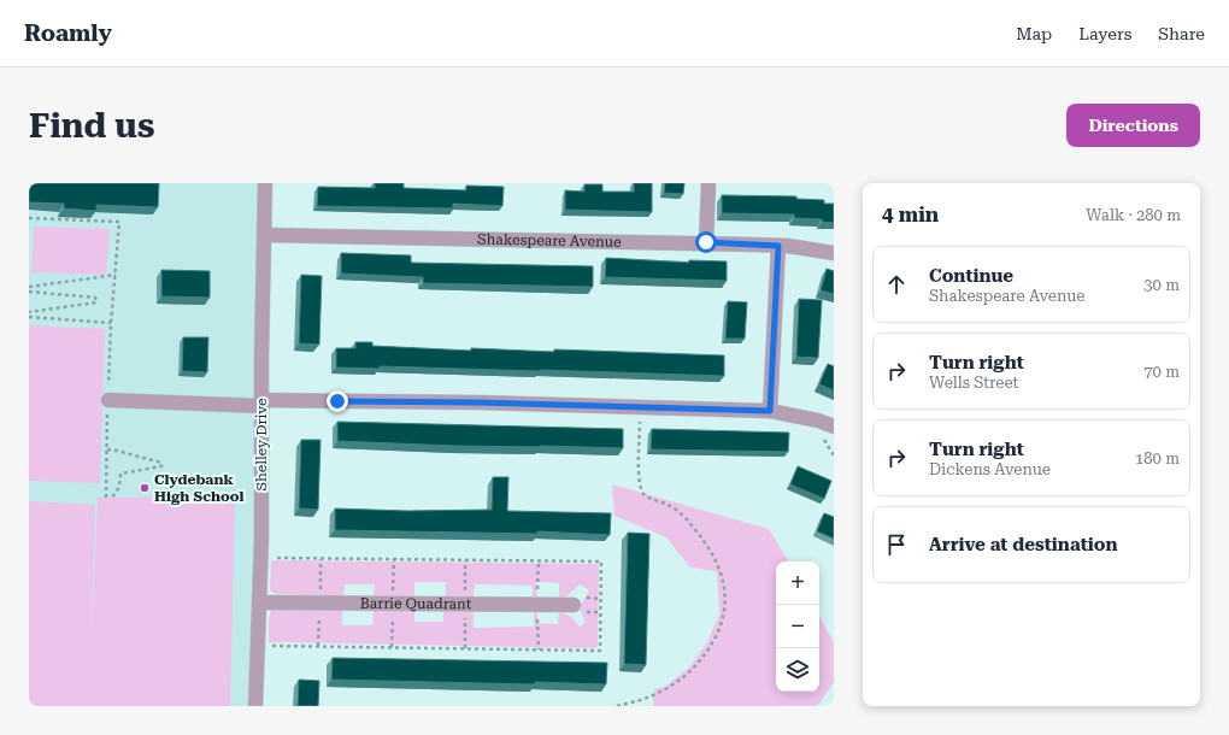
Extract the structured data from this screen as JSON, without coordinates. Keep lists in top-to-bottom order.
{
  "streets": {
    "street": ["Shakespeare Avenue", "Shelley Drive", "Barrie Quadrant"]
  },
  "crossings": [
    ["Shakespeare Avenue", "Shelley Drive"],
    ["Shelley Drive", "Barrie Quadrant"]
  ],
  "places": ["Clydebank High School"],
  "page": {
    "header": "Roamly",
    "nav": ["Map", "Layers", "Share"],
    "buttons": "Directions",
    "title": "Find us",
    "heading": ["4 min", "Walk · 280 m"],
    "list": [
      ["Continue", "Shakespeare Avenue", "30 m"],
      ["Turn right", "Wells Street", "70 m"],
      ["Turn right", "Dickens Avenue", "180 m"],
      "Arrive at destination"
    ],
    "map_buttons": ["+", "−"]
  }
}
